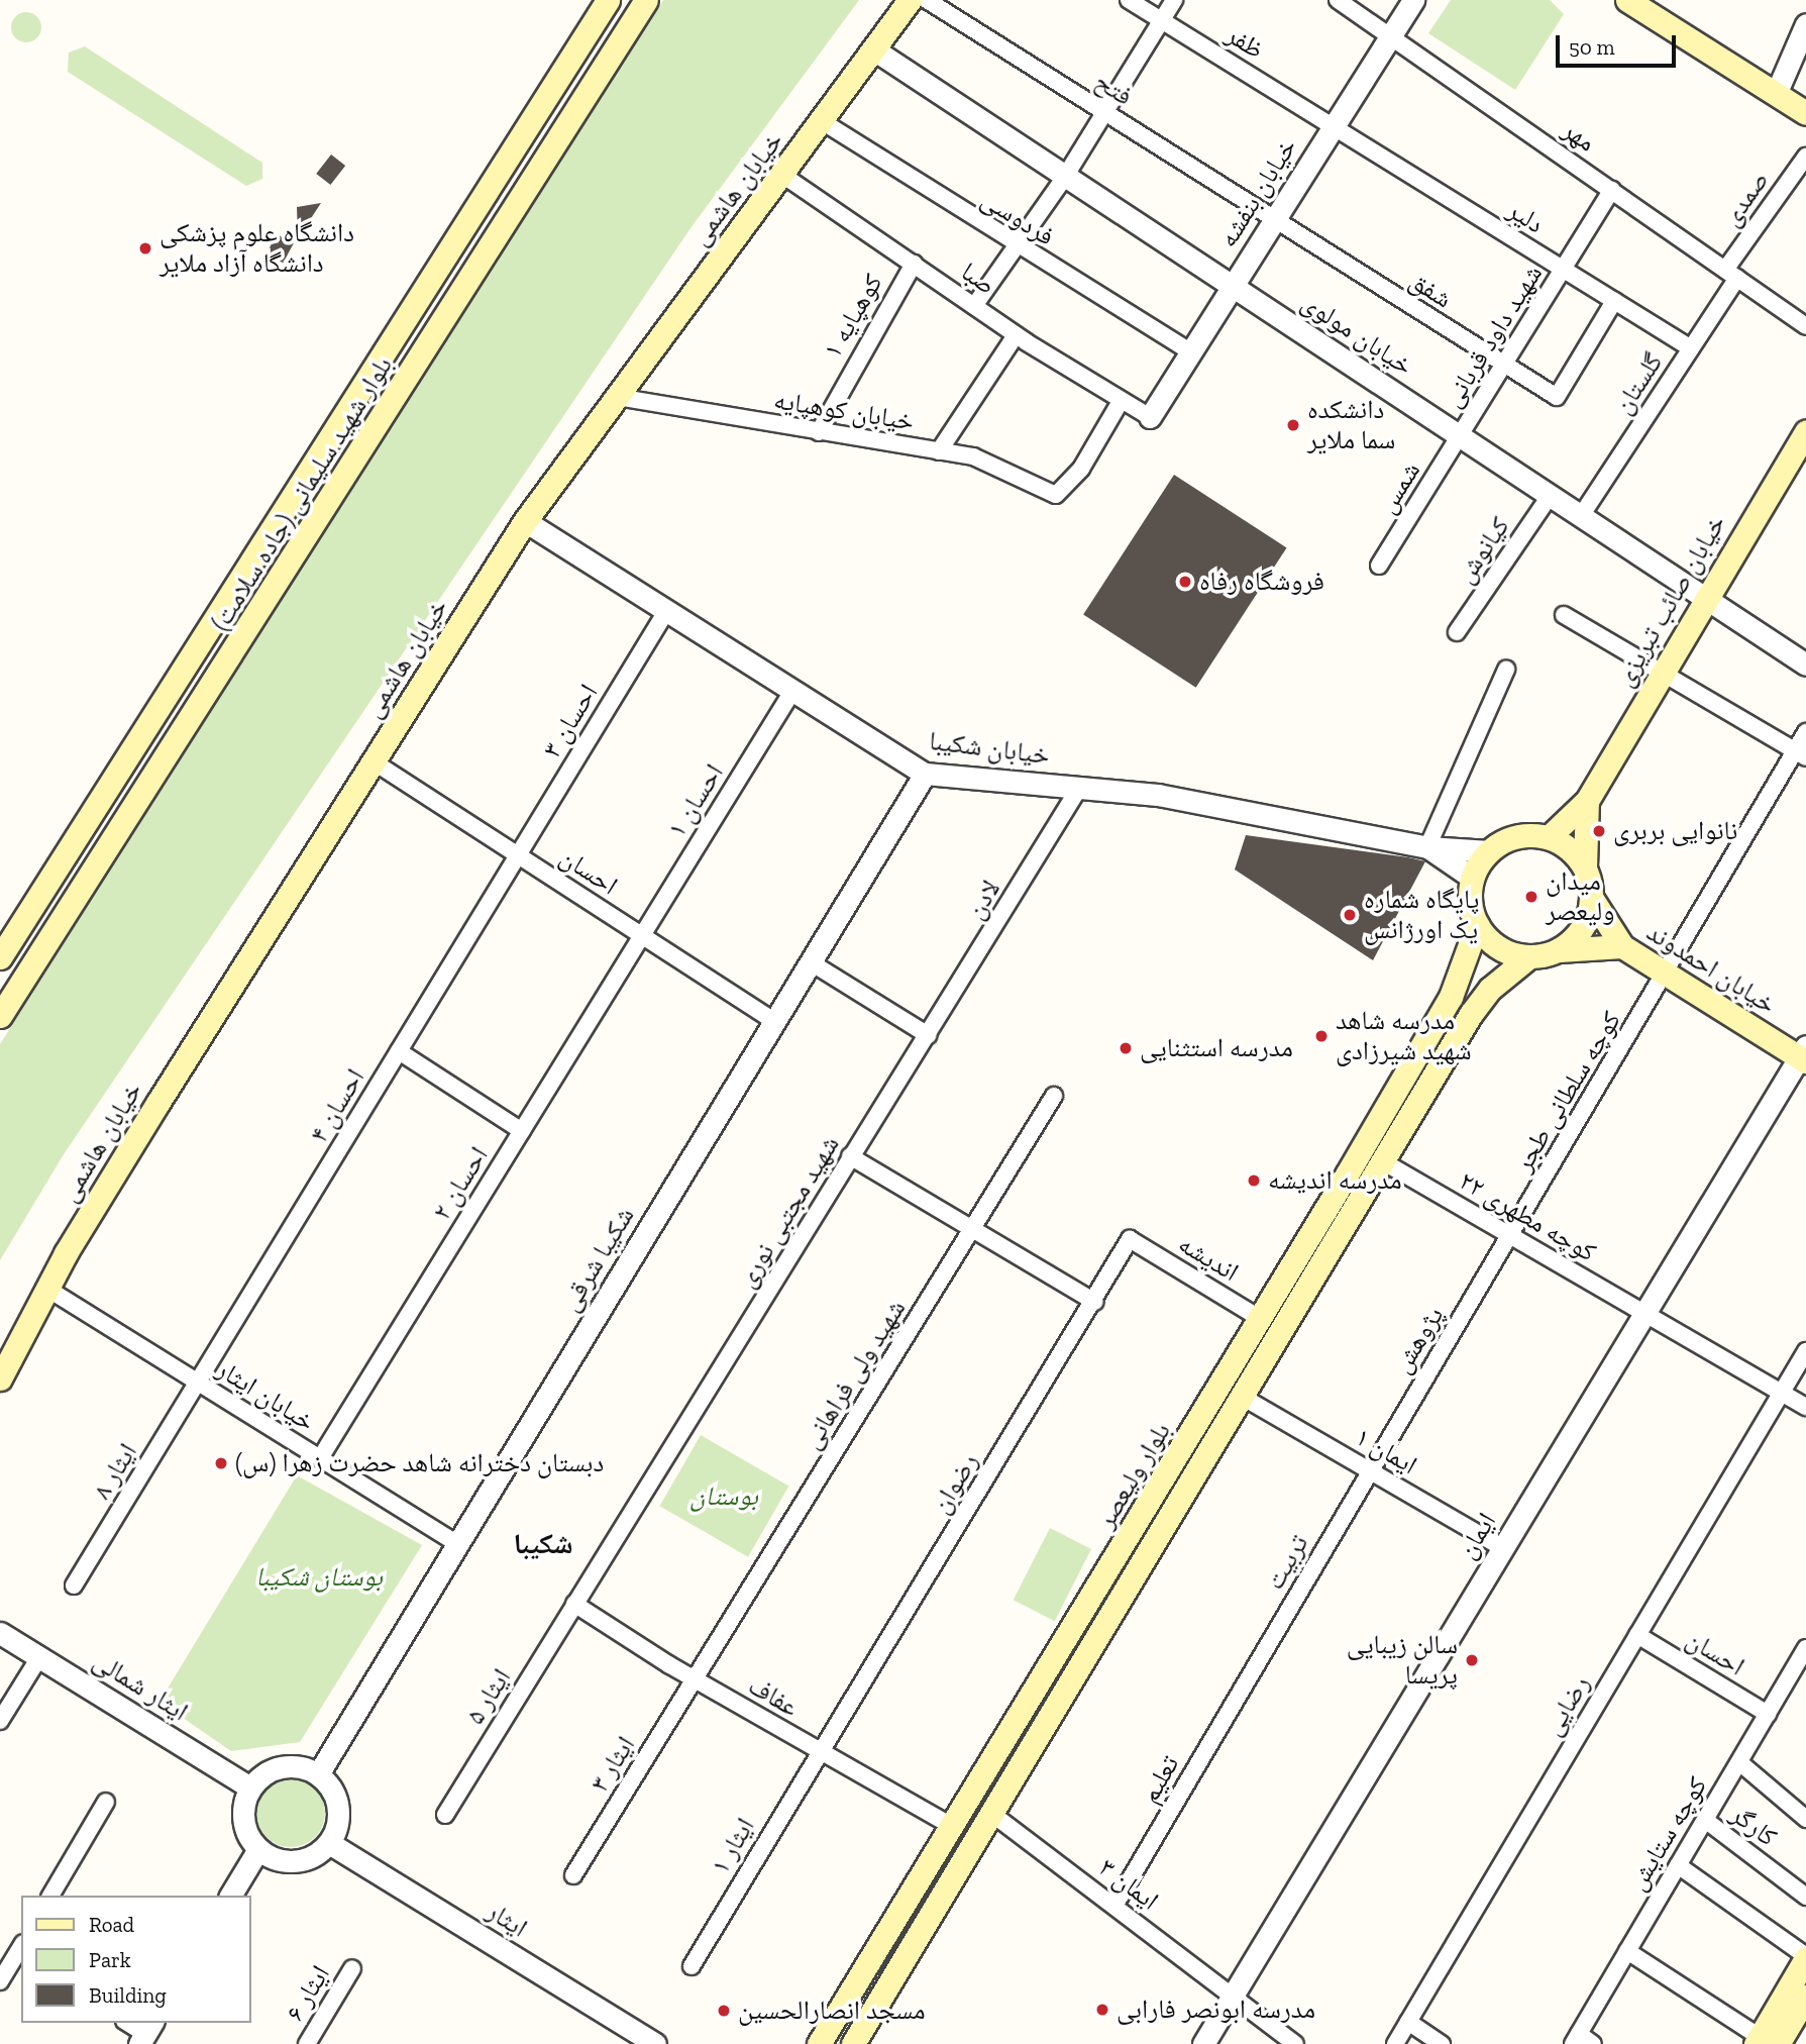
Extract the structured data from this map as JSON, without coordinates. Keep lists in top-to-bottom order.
{
  "streets": {
    "main road": [
      "خیابان هاشمی",
      "بلوار شهید سلیمانی (جاده سلامت)",
      "خیابان صائب تبریزی",
      "خیابان احمدوند",
      "بلوار ولیعصر"
    ],
    "street": [
      "ظفر",
      "فتح",
      "مهر",
      "خیابان بنفشه",
      "صمدی",
      "دلیر",
      "فردوسی",
      "صبا",
      "شفق",
      "کوهپایه ۱",
      "خیابان مولوی",
      "شهید داود قربانی",
      "گلستان",
      "خیابان کوهپایه",
      "شمس",
      "کیانوش",
      "احسان ۳",
      "خیابان شکیبا",
      "احسان ۱",
      "احسان",
      "لادن",
      "کوچه سلطانی طجر",
      "احسان ۴",
      "احسان ۲",
      "شهید مجتبی نوری",
      "کوچه مطهری ۲۲",
      "اندیشه",
      "شکیبا شرقی",
      "پژوهش",
      "شهید ولی فراهانی",
      "خیابان ایثار",
      "ایمان ۱",
      "ایثار ۸",
      "رضوان",
      "ایمان",
      "تربیت",
      "ایثار شمالی",
      "ایثار ۵",
      "عفاف",
      "رضایی",
      "ایثار ۳",
      "تعلیم",
      "کارگر",
      "کوچه ستایش",
      "ایثار ۱",
      "ایمان ۳",
      "ایثار",
      "ایثار ۶"
    ]
  },
  "crossings": [
    ["ظفر", "خیابان بنفشه"],
    ["ظفر", "دلیر"],
    ["فتح", "خیابان بنفشه"],
    ["فتح", "شفق"],
    ["مهر", "خیابان بنفشه"],
    ["مهر", "صمدی"],
    ["مهر", "شهید داود قربانی"],
    ["مهر", "گلستان"],
    ["خیابان هاشمی", "فردوسی"],
    ["خیابان هاشمی", "صبا"],
    ["خیابان هاشمی", "خیابان مولوی"],
    ["خیابان هاشمی", "خیابان کوهپایه"],
    ["خیابان هاشمی", "خیابان شکیبا"],
    ["خیابان هاشمی", "احسان"],
    ["خیابان هاشمی", "خیابان ایثار"],
    ["خیابان بنفشه", "دلیر"],
    ["خیابان بنفشه", "فردوسی"],
    ["خیابان بنفشه", "صبا"],
    ["خیابان بنفشه", "شفق"],
    ["خیابان بنفشه", "خیابان مولوی"],
    ["صمدی", "گلستان"],
    ["دلیر", "شفق"],
    ["دلیر", "شهید داود قربانی"],
    ["دلیر", "گلستان"],
    ["صبا", "کوهپایه ۱"],
    ["صبا", "خیابان کوهپایه"],
    ["شفق", "شهید داود قربانی"],
    ["کوهپایه ۱", "خیابان کوهپایه"],
    ["خیابان مولوی", "شهید داود قربانی"],
    ["خیابان مولوی", "گلستان"],
    ["خیابان مولوی", "شمس"],
    ["خیابان مولوی", "کیانوش"],
    ["خیابان مولوی", "خیابان صائب تبریزی"],
    ["شهید داود قربانی", "شمس"],
    ["احسان ۳", "خیابان شکیبا"],
    ["احسان ۳", "احسان"],
    ["احسان ۳", "احسان ۴"],
    ["خیابان شکیبا", "احسان ۱"],
    ["خیابان شکیبا", "لادن"],
    ["خیابان شکیبا", "شکیبا شرقی"],
    ["خیابان شکیبا", "بلوار ولیعصر"],
    ["احسان ۱", "احسان"],
    ["احسان ۱", "احسان ۲"],
    ["احسان", "احسان ۴"],
    ["احسان", "احسان ۲"],
    ["احسان", "شکیبا شرقی"],
    ["احسان", "رضایی"],
    ["احسان", "کوچه ستایش"],
    ["لادن", "شهید مجتبی نوری"],
    ["خیابان احمدوند", "کوچه سلطانی طجر"],
    ["خیابان احمدوند", "ایمان"],
    ["کوچه سلطانی طجر", "کوچه مطهری ۲۲"],
    ["کوچه سلطانی طجر", "پژوهش"],
    ["احسان ۴", "خیابان ایثار"],
    ["احسان ۴", "ایثار ۸"],
    ["احسان ۲", "خیابان ایثار"],
    ["شهید مجتبی نوری", "ایثار ۵"],
    ["شهید مجتبی نوری", "عفاف"],
    ["کوچه مطهری ۲۲", "پژوهش"],
    ["کوچه مطهری ۲۲", "بلوار ولیعصر"],
    ["کوچه مطهری ۲۲", "ایمان"],
    ["کوچه مطهری ۲۲", "رضایی"],
    ["اندیشه", "بلوار ولیعصر"],
    ["اندیشه", "رضوان"],
    ["شکیبا شرقی", "خیابان ایثار"],
    ["شکیبا شرقی", "ایثار شمالی"],
    ["شکیبا شرقی", "ایثار"],
    ["پژوهش", "ایمان ۱"],
    ["پژوهش", "تربیت"],
    ["شهید ولی فراهانی", "عفاف"],
    ["شهید ولی فراهانی", "ایثار ۳"],
    ["خیابان ایثار", "ایثار ۸"],
    ["ایمان ۱", "بلوار ولیعصر"],
    ["ایمان ۱", "ایمان"],
    ["ایمان ۱", "تربیت"],
    ["بلوار ولیعصر", "عفاف"],
    ["بلوار ولیعصر", "ایمان ۳"],
    ["رضوان", "عفاف"],
    ["رضوان", "ایثار ۱"],
    ["ایمان", "ایمان ۳"],
    ["تربیت", "تعلیم"],
    ["ایثار شمالی", "ایثار"],
    ["ایثار ۵", "عفاف"],
    ["عفاف", "ایثار ۳"],
    ["عفاف", "ایثار ۱"],
    ["تعلیم", "ایمان ۳"],
    ["کارگر", "کوچه ستایش"]
  ],
  "districts": ["شکیبا"],
  "parks": ["بوستان", "بوستان شکیبا"],
  "places": [
    "دانشگاه علوم پزشکی دانشگاه آزاد ملایر",
    "دانشکده سما ملایر",
    "فروشگاه رفاه",
    "نانوایی بربری",
    "میدان ولیعصر",
    "پایگاه شماره یک اورژانس",
    "مدرسه شاهد شهید شیرزادی",
    "مدرسه استثنایی",
    "مدرسه اندیشه",
    "دبستان دخترانه شاهد حضرت زهرا (س)",
    "سالن زیبایی پریسا",
    "مدرسه ابونصر فارابی",
    "مسجد انصارالحسین"
  ],
  "legend": ["Road", "Park", "Building"],
  "scale_bar": "50 m"
}
